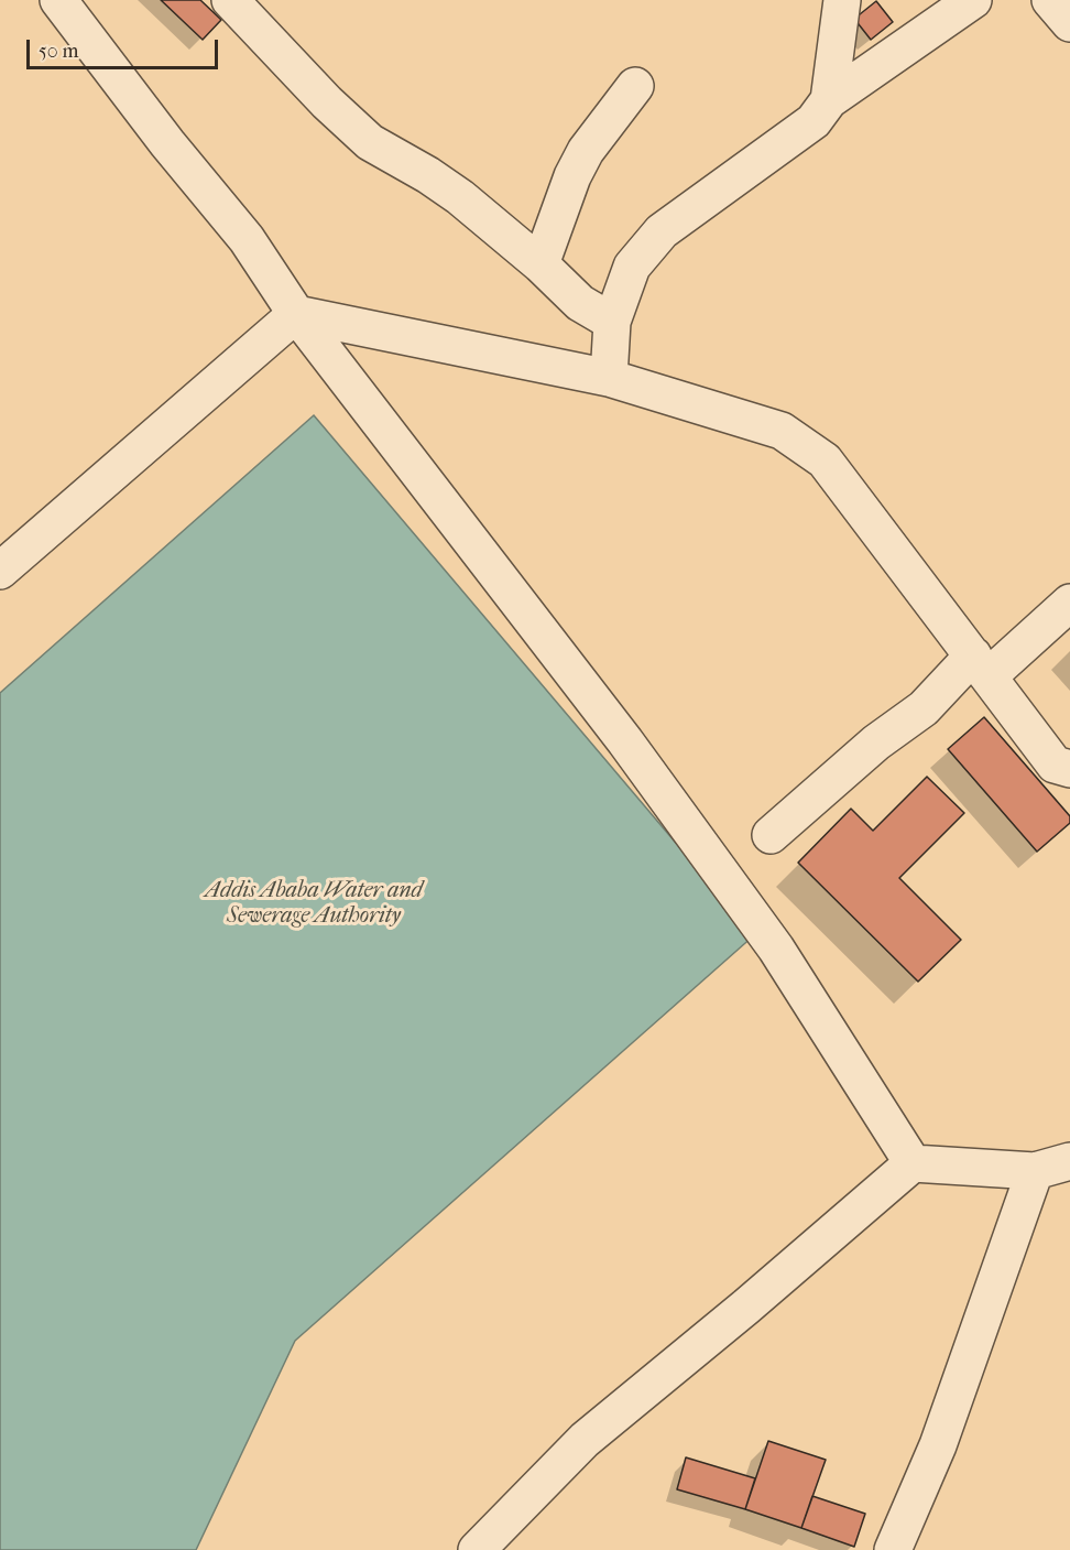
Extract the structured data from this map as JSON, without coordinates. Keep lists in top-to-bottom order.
{
  "water": ["Addis Ababa Water and Sewerage Authority"],
  "scale_bar": "50 m"
}
